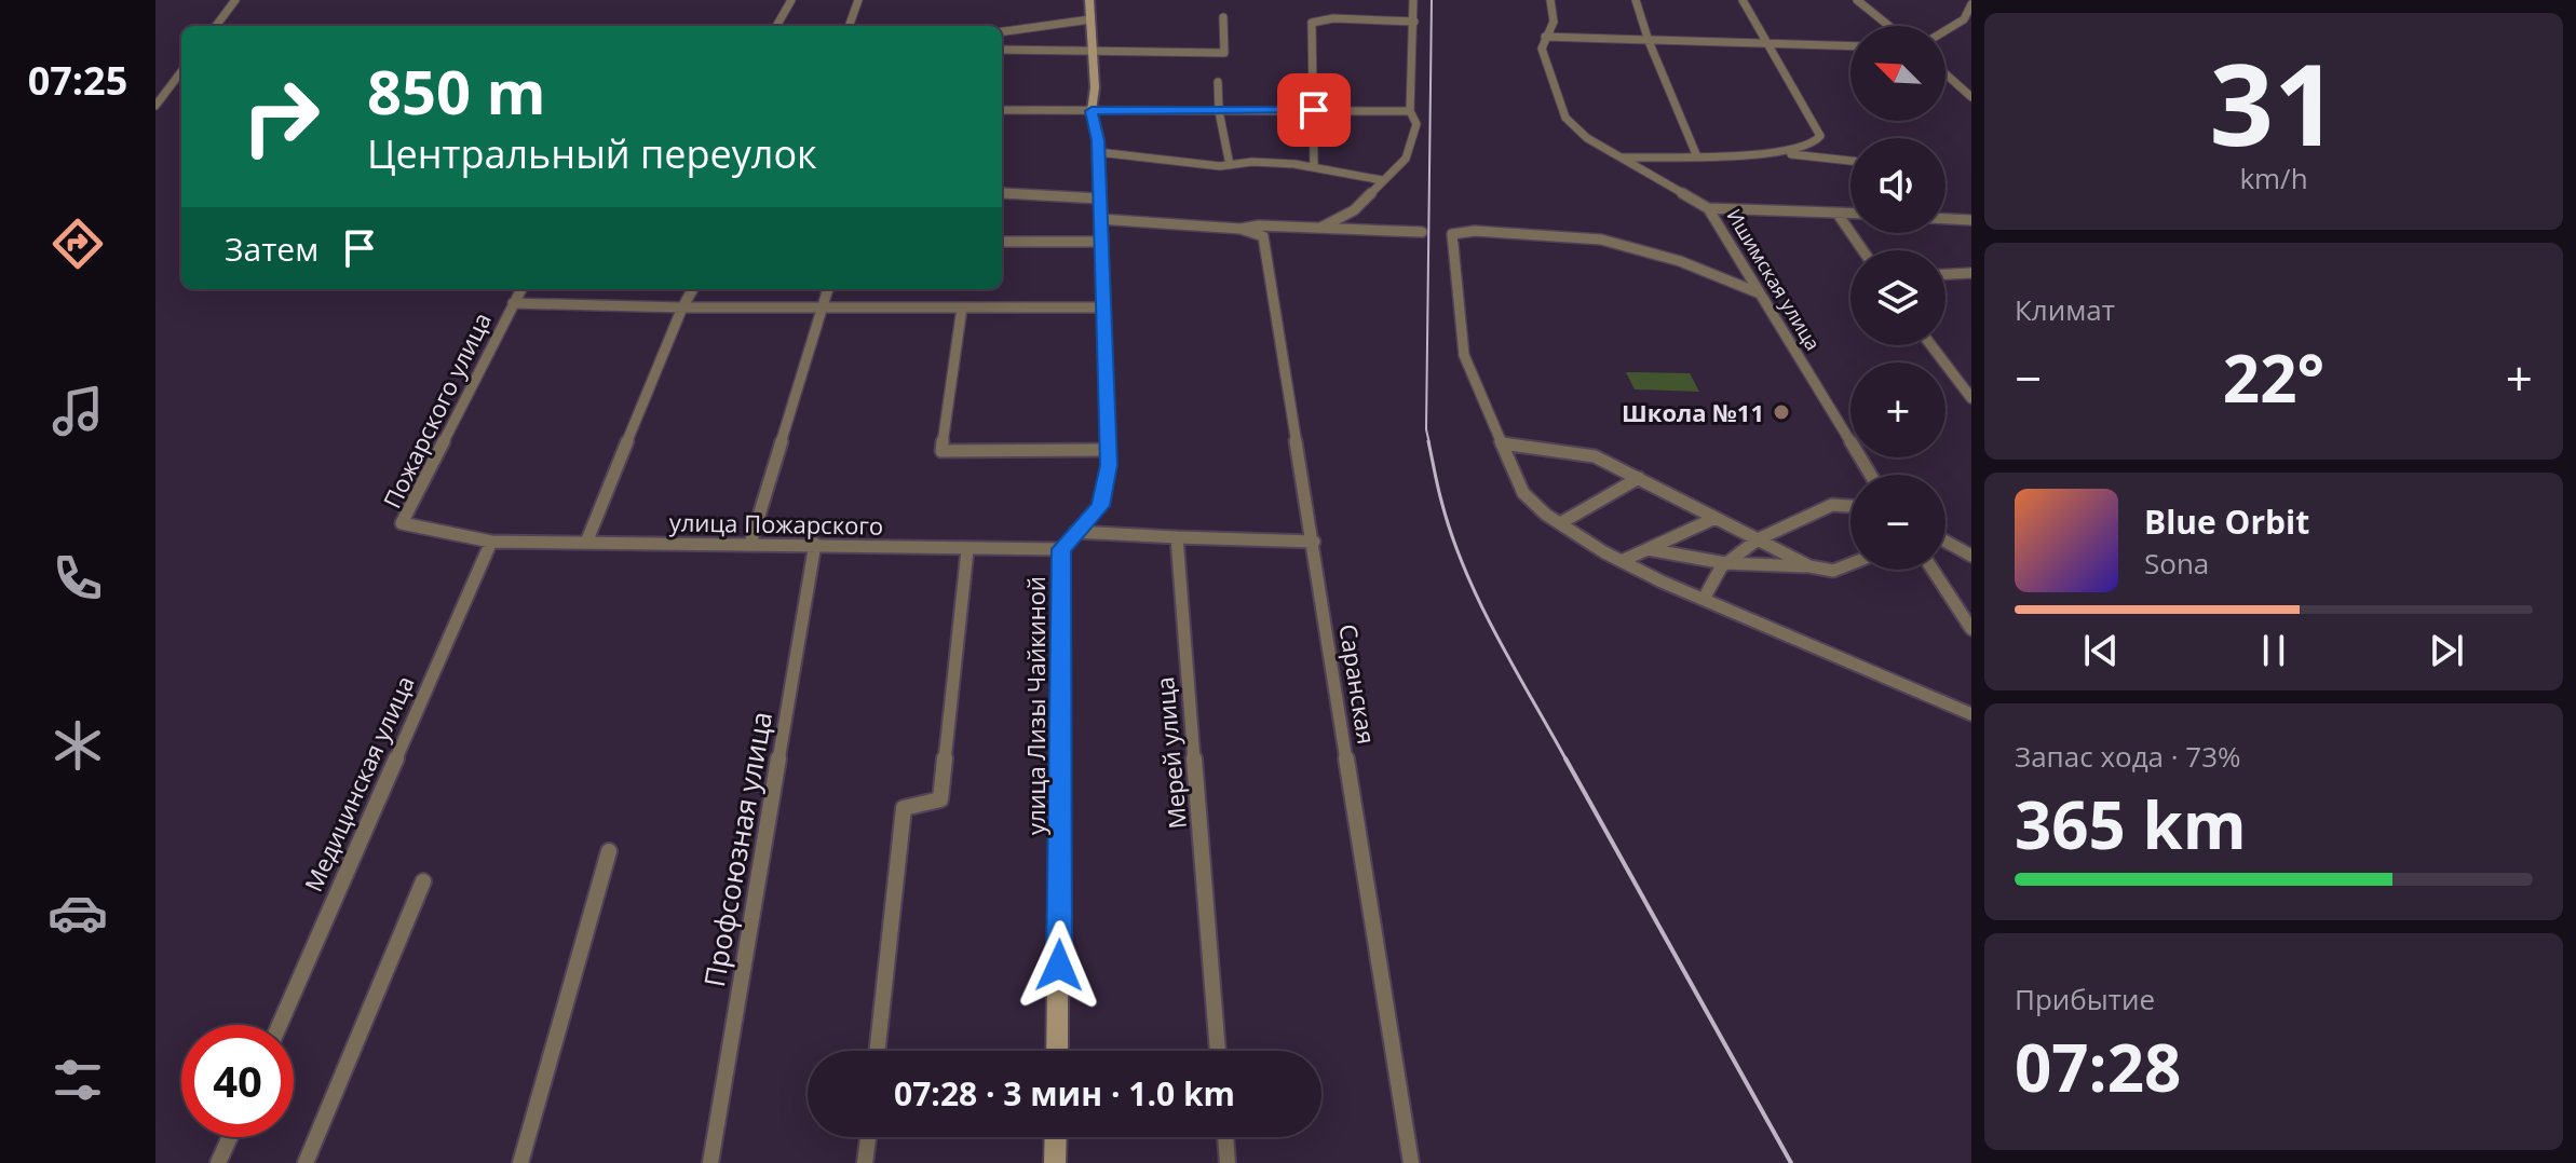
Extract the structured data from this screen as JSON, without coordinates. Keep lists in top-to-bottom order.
{
  "streets": {
    "street": [
      "Ишимская улица",
      "Пожарского улица",
      "улица Пожарского",
      "Саранская",
      "улица Лизы Чайкиной",
      "Мерей улица",
      "Медицинская улица",
      "Профсоюзная улица"
    ]
  },
  "crossings": [
    ["Пожарского улица", "улица Пожарского"],
    ["Пожарского улица", "Медицинская улица"],
    ["улица Пожарского", "улица Лизы Чайкиной"],
    ["улица Пожарского", "Медицинская улица"],
    ["улица Пожарского", "Профсоюзная улица"]
  ],
  "places": ["Школа №11"],
  "north": "top left",
  "page": {
    "tabs": "07:25",
    "tile": [
      ["31", "km/h"],
      "Климат",
      ["Запас хода · 73%", "365 km"],
      ["Прибытие", "07:28"]
    ],
    "map_buttons": ["+", "−"],
    "turn": ["850 m", "Центральный переулок"],
    "then": "Затем",
    "heat": ["−", "22°", "+"],
    "song": ["Blue Orbit", "Sona"],
    "limit": "40",
    "trip": "07:28 · 3 мин · 1.0 km"
  }
}
